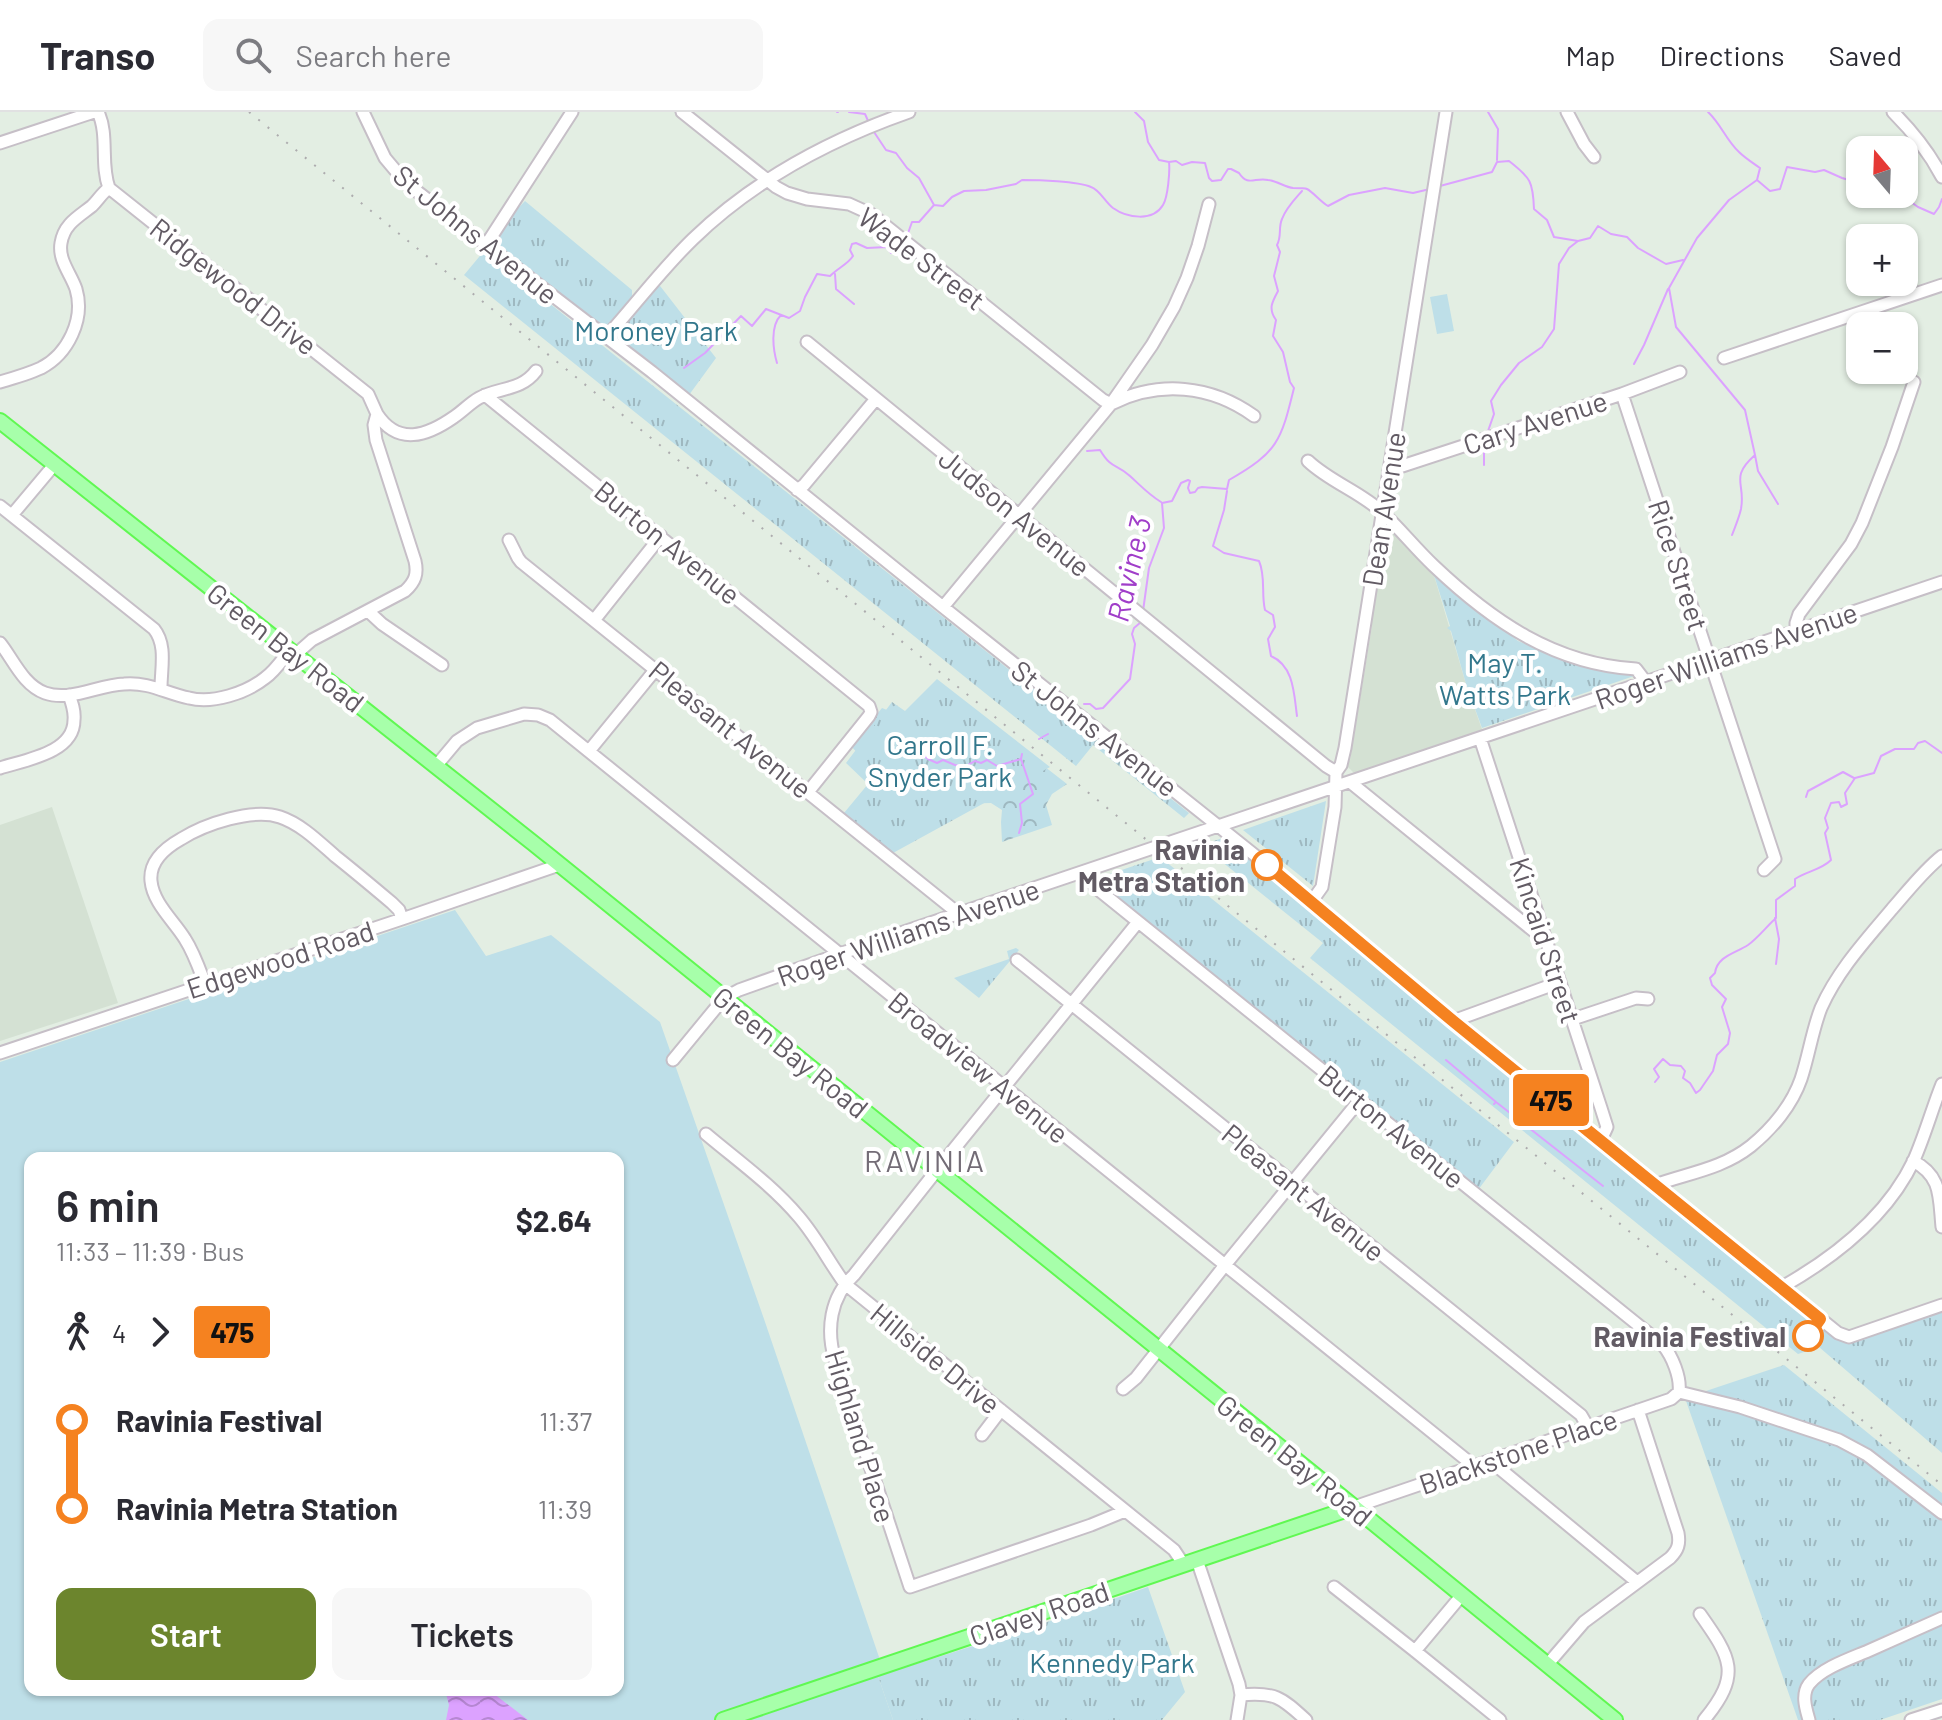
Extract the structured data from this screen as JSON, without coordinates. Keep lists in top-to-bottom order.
{
  "streets": {
    "main road": ["Green Bay Road", "Clavey Road"],
    "street": [
      "St Johns Avenue",
      "Wade Street",
      "Ridgewood Drive",
      "Cary Avenue",
      "Dean Avenue",
      "Judson Avenue",
      "Burton Avenue",
      "Rice Street",
      "Roger Williams Avenue",
      "Pleasant Avenue",
      "Kincaid Street",
      "Edgewood Road",
      "Broadview Avenue",
      "Hillside Drive",
      "Highland Place",
      "Blackstone Place"
    ]
  },
  "crossings": [
    ["St Johns Avenue", "Dean Avenue"],
    ["St Johns Avenue", "Roger Williams Avenue"],
    ["St Johns Avenue", "Kincaid Street"],
    ["Cary Avenue", "Dean Avenue"],
    ["Cary Avenue", "Rice Street"],
    ["Dean Avenue", "Judson Avenue"],
    ["Dean Avenue", "Roger Williams Avenue"],
    ["Burton Avenue", "Roger Williams Avenue"],
    ["Burton Avenue", "Pleasant Avenue"],
    ["Burton Avenue", "Highland Place"],
    ["Burton Avenue", "Blackstone Place"],
    ["Rice Street", "Roger Williams Avenue"],
    ["Green Bay Road", "Roger Williams Avenue"],
    ["Green Bay Road", "Edgewood Road"],
    ["Green Bay Road", "Broadview Avenue"],
    ["Green Bay Road", "Highland Place"],
    ["Green Bay Road", "Blackstone Place"],
    ["Green Bay Road", "Clavey Road"],
    ["Roger Williams Avenue", "Pleasant Avenue"],
    ["Roger Williams Avenue", "Kincaid Street"],
    ["Roger Williams Avenue", "Broadview Avenue"],
    ["Pleasant Avenue", "Highland Place"],
    ["Pleasant Avenue", "Blackstone Place"],
    ["Broadview Avenue", "Highland Place"],
    ["Broadview Avenue", "Blackstone Place"],
    ["Hillside Drive", "Highland Place"],
    ["Hillside Drive", "Clavey Road"],
    ["Blackstone Place", "Clavey Road"]
  ],
  "districts": ["RAVINIA"],
  "water": ["Ravine 3"],
  "parks": [
    "Moroney Park",
    "May T. Watts Park",
    "Carroll F. Snyder Park",
    "Kennedy Park"
  ],
  "places": ["Ravinia Metra Station", "Ravinia Festival"],
  "lines": ["bus line 475"],
  "north": "top",
  "page": {
    "header": "Transo",
    "search": "Search here",
    "nav": ["Map", "Directions", "Saved"],
    "on_map": "475",
    "map_buttons": ["+", "−"],
    "heading": ["6 min", "11:33 – 11:39 · Bus", "$2.64"],
    "legs": ["4", "475"],
    "list": [
      {
        "name": "Ravinia Festival",
        "value": "11:37"
      },
      {
        "name": "Ravinia Metra Station",
        "value": "11:39"
      }
    ],
    "buttons": ["Start", "Tickets"]
  }
}
